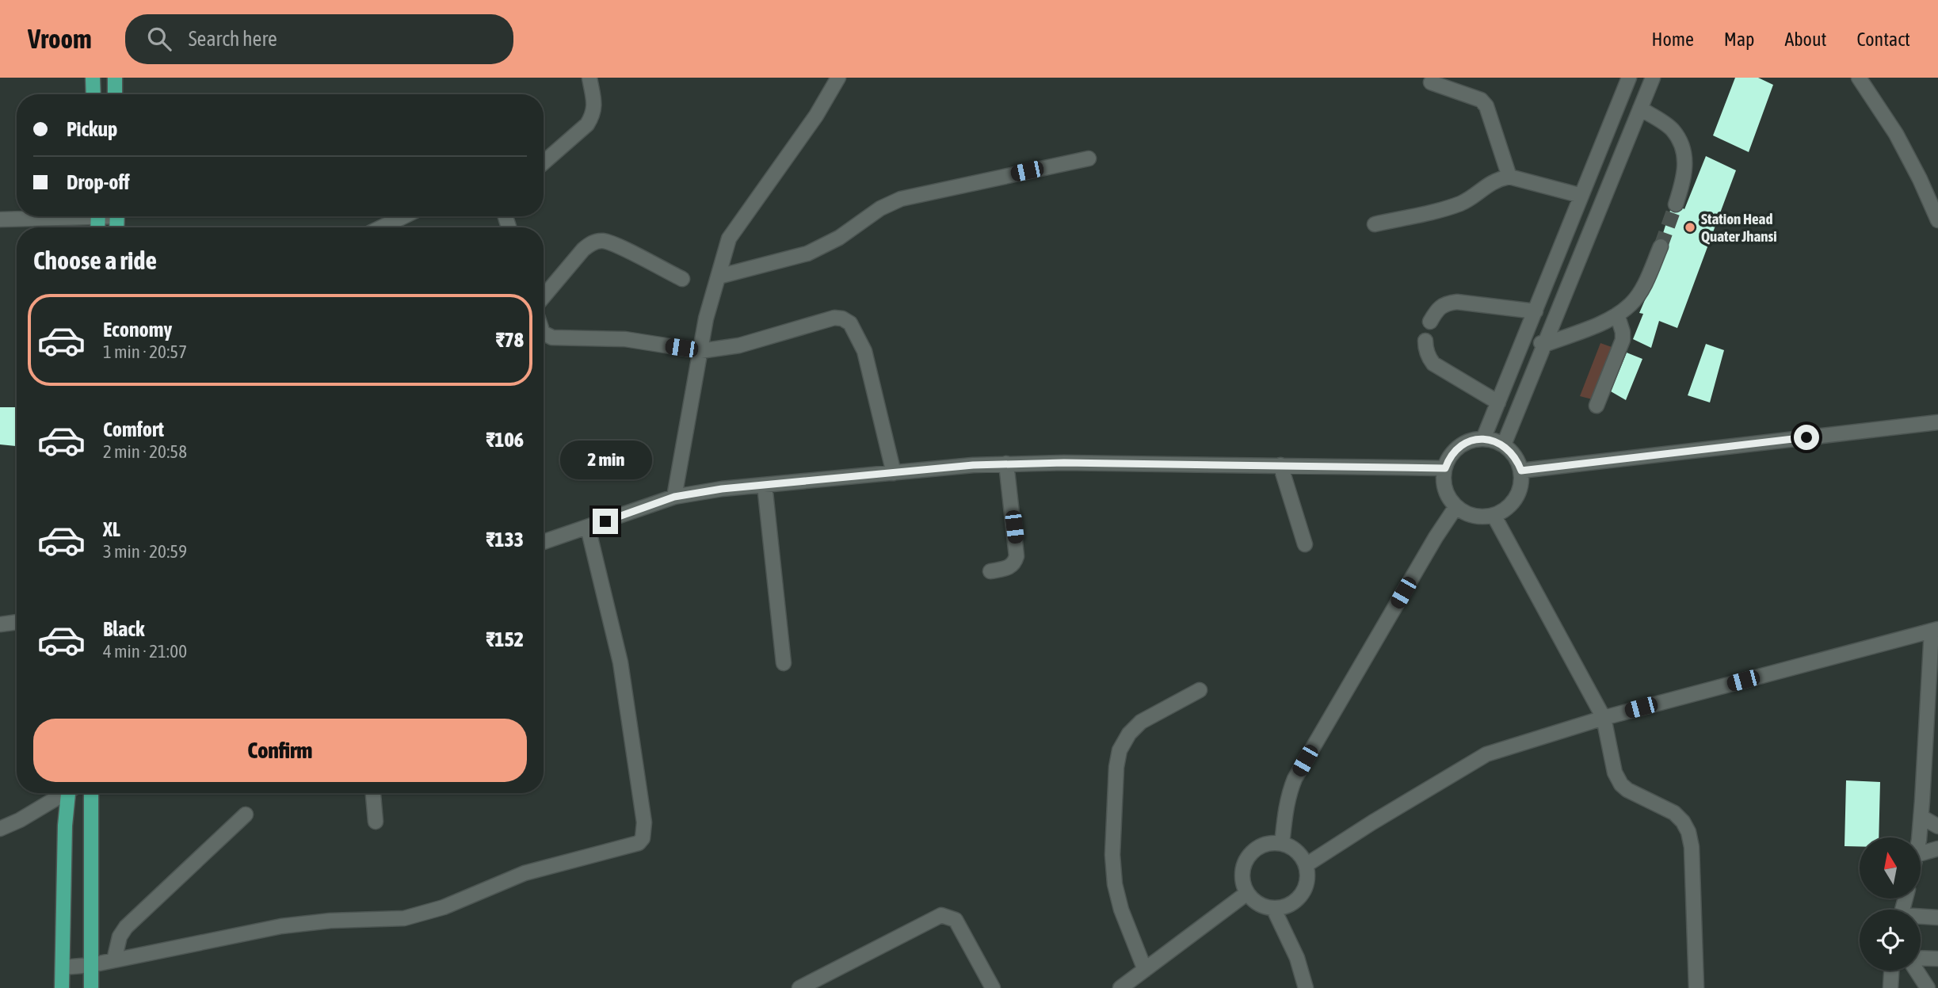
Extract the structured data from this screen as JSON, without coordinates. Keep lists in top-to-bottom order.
{
  "places": ["Station Head Quater Jhansi"],
  "north": "top",
  "page": {
    "header": "Vroom",
    "search": "Search here",
    "nav": [
      "Home",
      "Map",
      "About",
      "Contact"
    ],
    "banner": ["Pickup", "Drop-off"],
    "heading": "Choose a ride",
    "list": [
      {
        "name": "Economy",
        "note": "1 min · 20:57",
        "value": "₹78"
      },
      {
        "name": "Comfort",
        "note": "2 min · 20:58",
        "value": "₹106"
      },
      {
        "name": "XL",
        "note": "3 min · 20:59",
        "value": "₹133"
      },
      {
        "name": "Black",
        "note": "4 min · 21:00",
        "value": "₹152"
      }
    ],
    "bubble": "2 min",
    "buttons": "Confirm"
  }
}
